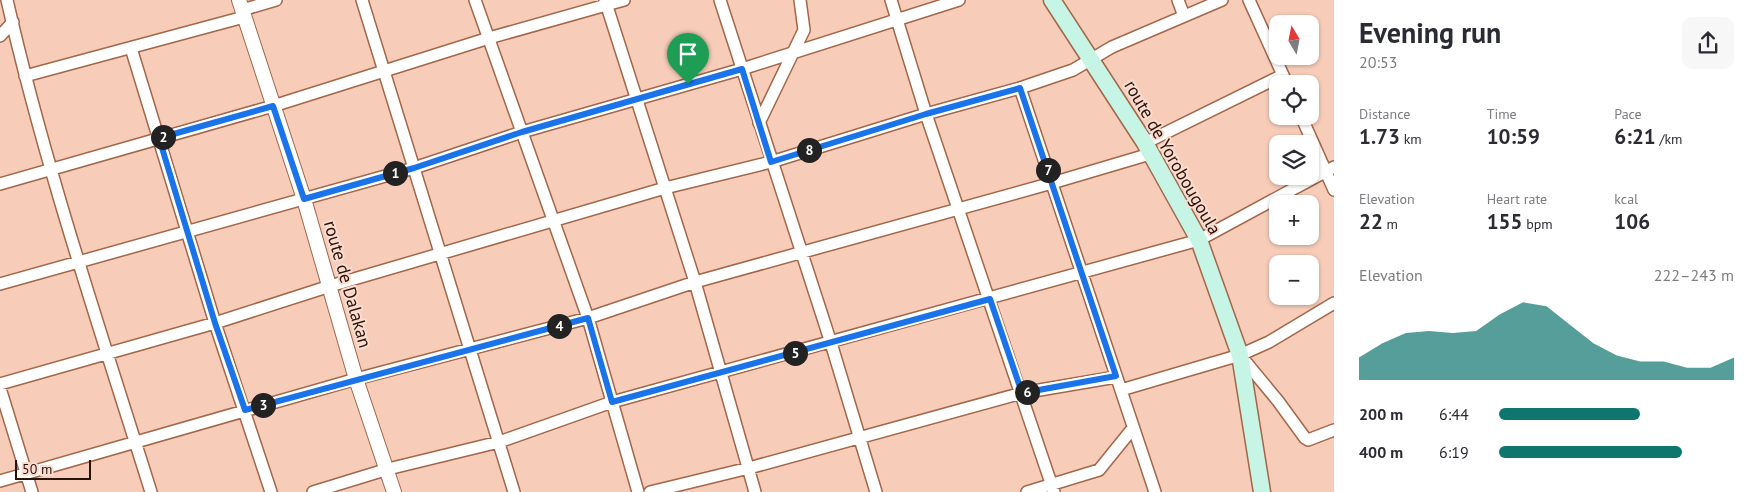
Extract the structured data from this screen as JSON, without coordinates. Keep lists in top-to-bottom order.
{
  "streets": {
    "main road": ["route de Yorobougoula"],
    "street": ["route de Dalakan"]
  },
  "scale_bar": "50 m",
  "north": "top",
  "page": {
    "heading": ["Evening run", "20:53"],
    "map_buttons": ["+", "−"],
    "stats": [
      ["Distance", "1.73 km"],
      ["Time", "10:59"],
      ["Pace", "6:21 /km"],
      ["Elevation", "22 m"],
      ["Heart rate", "155 bpm"],
      ["kcal", "106"]
    ],
    "pins": [
      "2",
      "8",
      "7",
      "1",
      "4",
      "5",
      "6",
      "3"
    ],
    "chart": ["Elevation", "222–243 m"],
    "list": [
      {
        "name": "200 m",
        "note": "6:44"
      },
      {
        "name": "400 m",
        "note": "6:19"
      }
    ],
    "scale": "50 m"
  }
}
